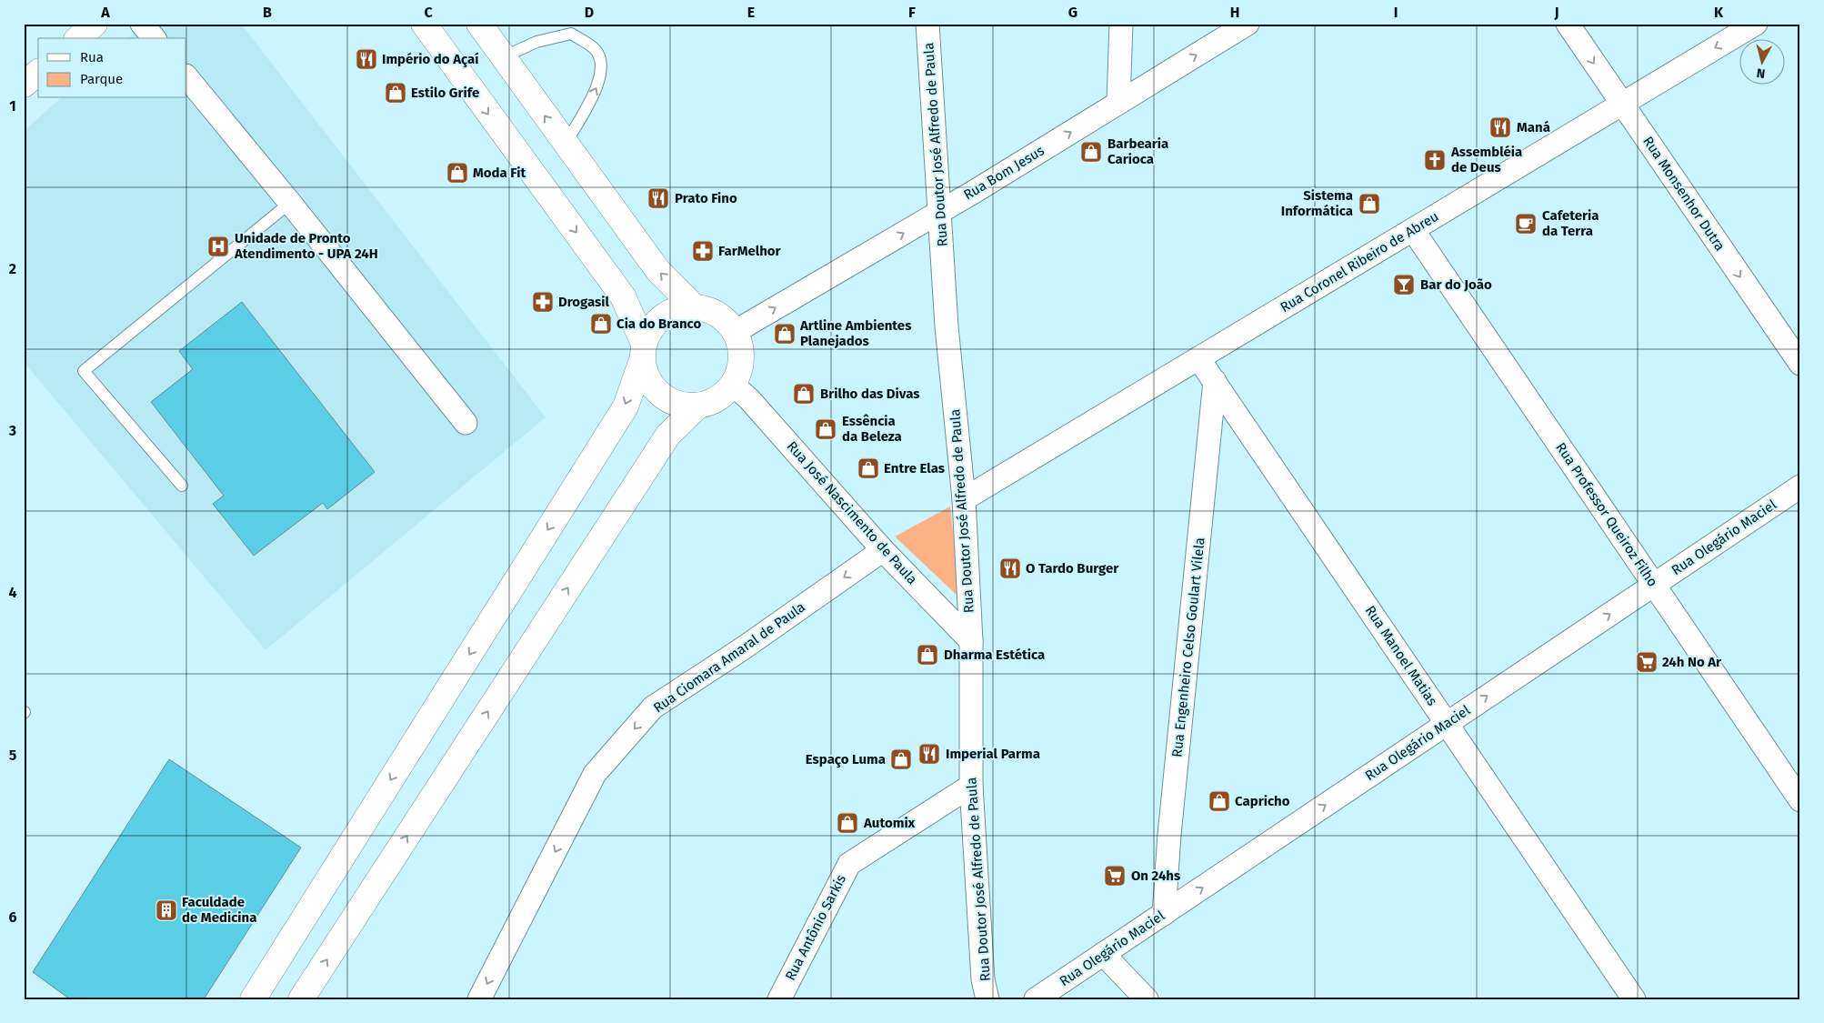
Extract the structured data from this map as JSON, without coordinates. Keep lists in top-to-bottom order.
{
  "streets": {
    "street": [
      "Rua Doutor José Alfredo de Paula",
      "Rua Bom Jesus",
      "Rua Monsenhor Dutra",
      "Rua Coronel Ribeiro de Abreu",
      "Rua José Nascimento de Paula",
      "Rua Professor Queiroz Filho",
      "Rua Olegário Maciel",
      "Rua Engenheiro Celso Goulart Vilela",
      "Rua Manoel Matias",
      "Rua Ciomara Amaral de Paula",
      "Rua Antônio Sarkis"
    ]
  },
  "crossings": [
    ["Rua Doutor José Alfredo de Paula", "Rua Bom Jesus"],
    ["Rua Doutor José Alfredo de Paula", "Rua Coronel Ribeiro de Abreu"],
    ["Rua Doutor José Alfredo de Paula", "Rua José Nascimento de Paula"],
    ["Rua Doutor José Alfredo de Paula", "Rua Antônio Sarkis"],
    ["Rua Bom Jesus", "Rua José Nascimento de Paula"],
    ["Rua Monsenhor Dutra", "Rua Coronel Ribeiro de Abreu"],
    ["Rua Coronel Ribeiro de Abreu", "Rua Professor Queiroz Filho"],
    ["Rua Coronel Ribeiro de Abreu", "Rua Manoel Matias"],
    ["Rua José Nascimento de Paula", "Rua Ciomara Amaral de Paula"],
    ["Rua Professor Queiroz Filho", "Rua Olegário Maciel"],
    ["Rua Olegário Maciel", "Rua Engenheiro Celso Goulart Vilela"],
    ["Rua Olegário Maciel", "Rua Manoel Matias"],
    ["Rua Engenheiro Celso Goulart Vilela", "Rua Manoel Matias"]
  ],
  "one_way": ["Rua Bom Jesus", "Rua Monsenhor Dutra", "Rua Olegário Maciel"],
  "places": {
    "restaurant": [
      "Império do Açaí",
      "Maná",
      "Prato Fino",
      "O Tardo Burger",
      "Imperial Parma"
    ],
    "shop": [
      "Estilo Grife",
      "Barbearia Carioca",
      "Moda Fit",
      "Sistema Informática",
      "Cia do Branco",
      "Artline Ambientes Planejados",
      "Brilho das Divas",
      "Essência da Beleza",
      "Entre Elas",
      "Dharma Estética",
      "Espaço Luma",
      "Capricho",
      "Automix"
    ],
    "church": ["Assembléia de Deus"],
    "cafe": ["Cafeteria da Terra"],
    "hospital": ["Unidade de Pronto Atendimento - UPA 24H"],
    "pharmacy": ["FarMelhor", "Drogasil"],
    "bar": ["Bar do João"],
    "supermarket": ["24h No Ar", "On 24hs"],
    "building": ["Faculdade de Medicina"]
  },
  "legend": ["Rua", "Parque"],
  "north": "bottom",
  "grid": {
    "columns": [
      "A",
      "B",
      "C",
      "D",
      "E",
      "F",
      "G",
      "H",
      "I",
      "J",
      "K"
    ],
    "rows": [
      "1",
      "2",
      "3",
      "4",
      "5",
      "6"
    ]
  }
}
